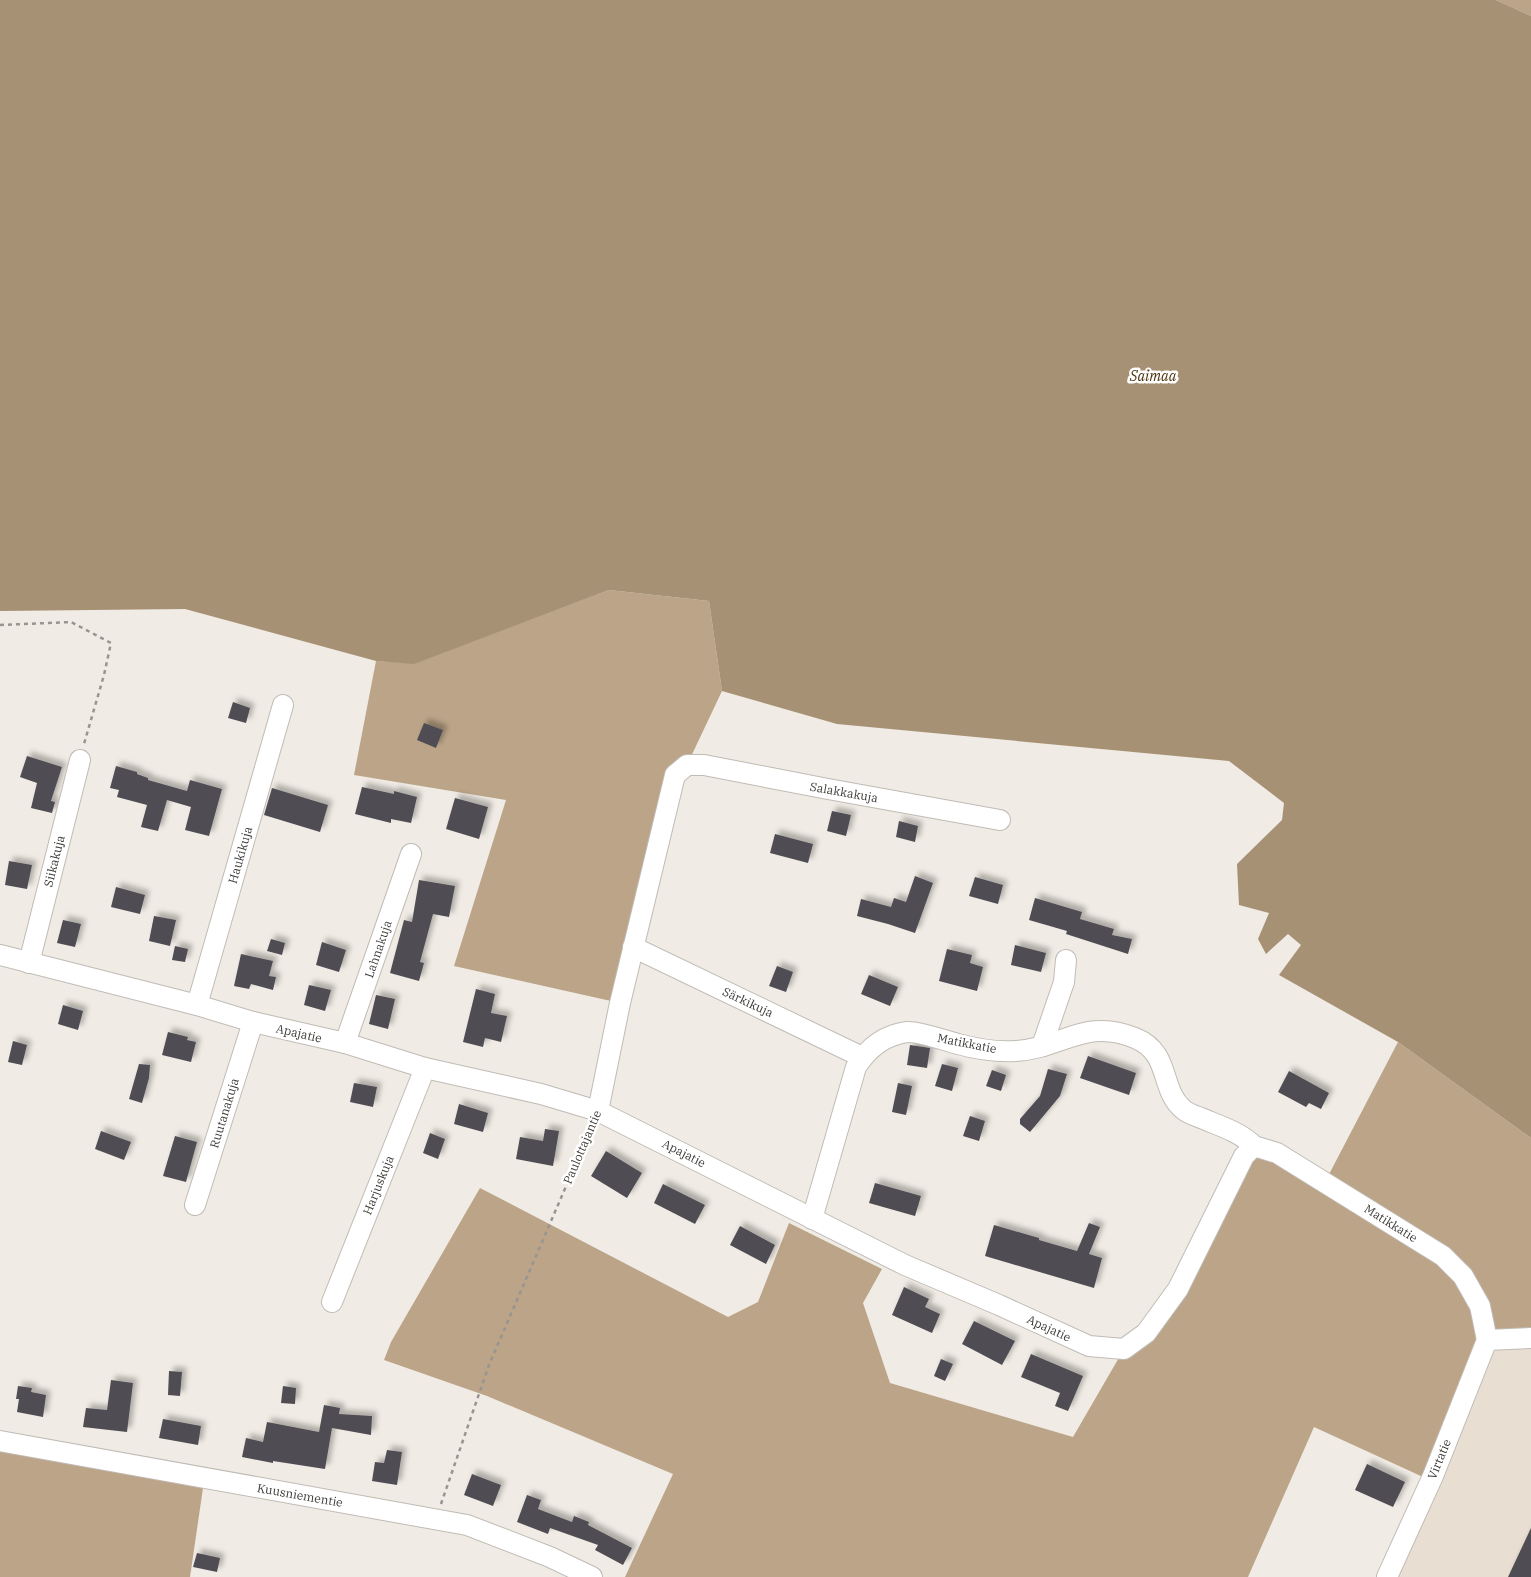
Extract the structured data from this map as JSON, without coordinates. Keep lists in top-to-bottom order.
{
  "streets": {
    "street": [
      "Salakkakuja",
      "Haukikuja",
      "Siikakuja",
      "Lahnakuja",
      "Särkikuja",
      "Apajatie",
      "Matikkatie",
      "Ruutanakuja",
      "Paulottajantie",
      "Harjuskuja",
      "Virtatie",
      "Kuusniementie"
    ]
  },
  "crossings": [
    ["Salakkakuja", "Paulottajantie"],
    ["Haukikuja", "Apajatie"],
    ["Siikakuja", "Apajatie"],
    ["Lahnakuja", "Apajatie"],
    ["Särkikuja", "Matikkatie"],
    ["Särkikuja", "Paulottajantie"],
    ["Apajatie", "Matikkatie"],
    ["Apajatie", "Ruutanakuja"],
    ["Apajatie", "Paulottajantie"],
    ["Apajatie", "Harjuskuja"],
    ["Matikkatie", "Virtatie"],
    ["Paulottajantie", "Kuusniementie"]
  ],
  "water": ["Saimaa"]
}
